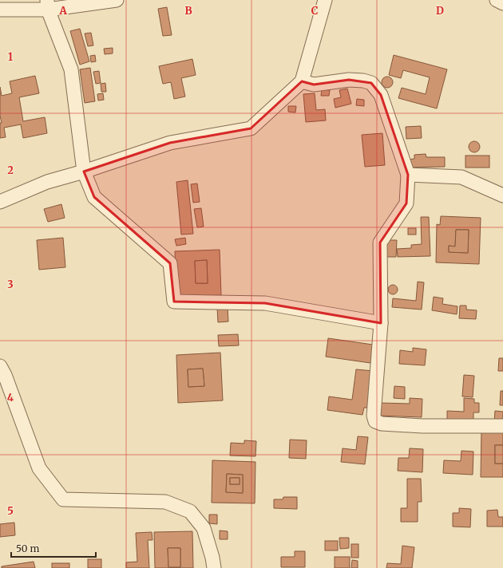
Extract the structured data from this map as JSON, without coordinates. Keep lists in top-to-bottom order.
{
  "scale_bar": "50 m",
  "grid": {
    "columns": [
      "A",
      "B",
      "C",
      "D"
    ],
    "rows": [
      "1",
      "2",
      "3",
      "4",
      "5"
    ]
  }
}
